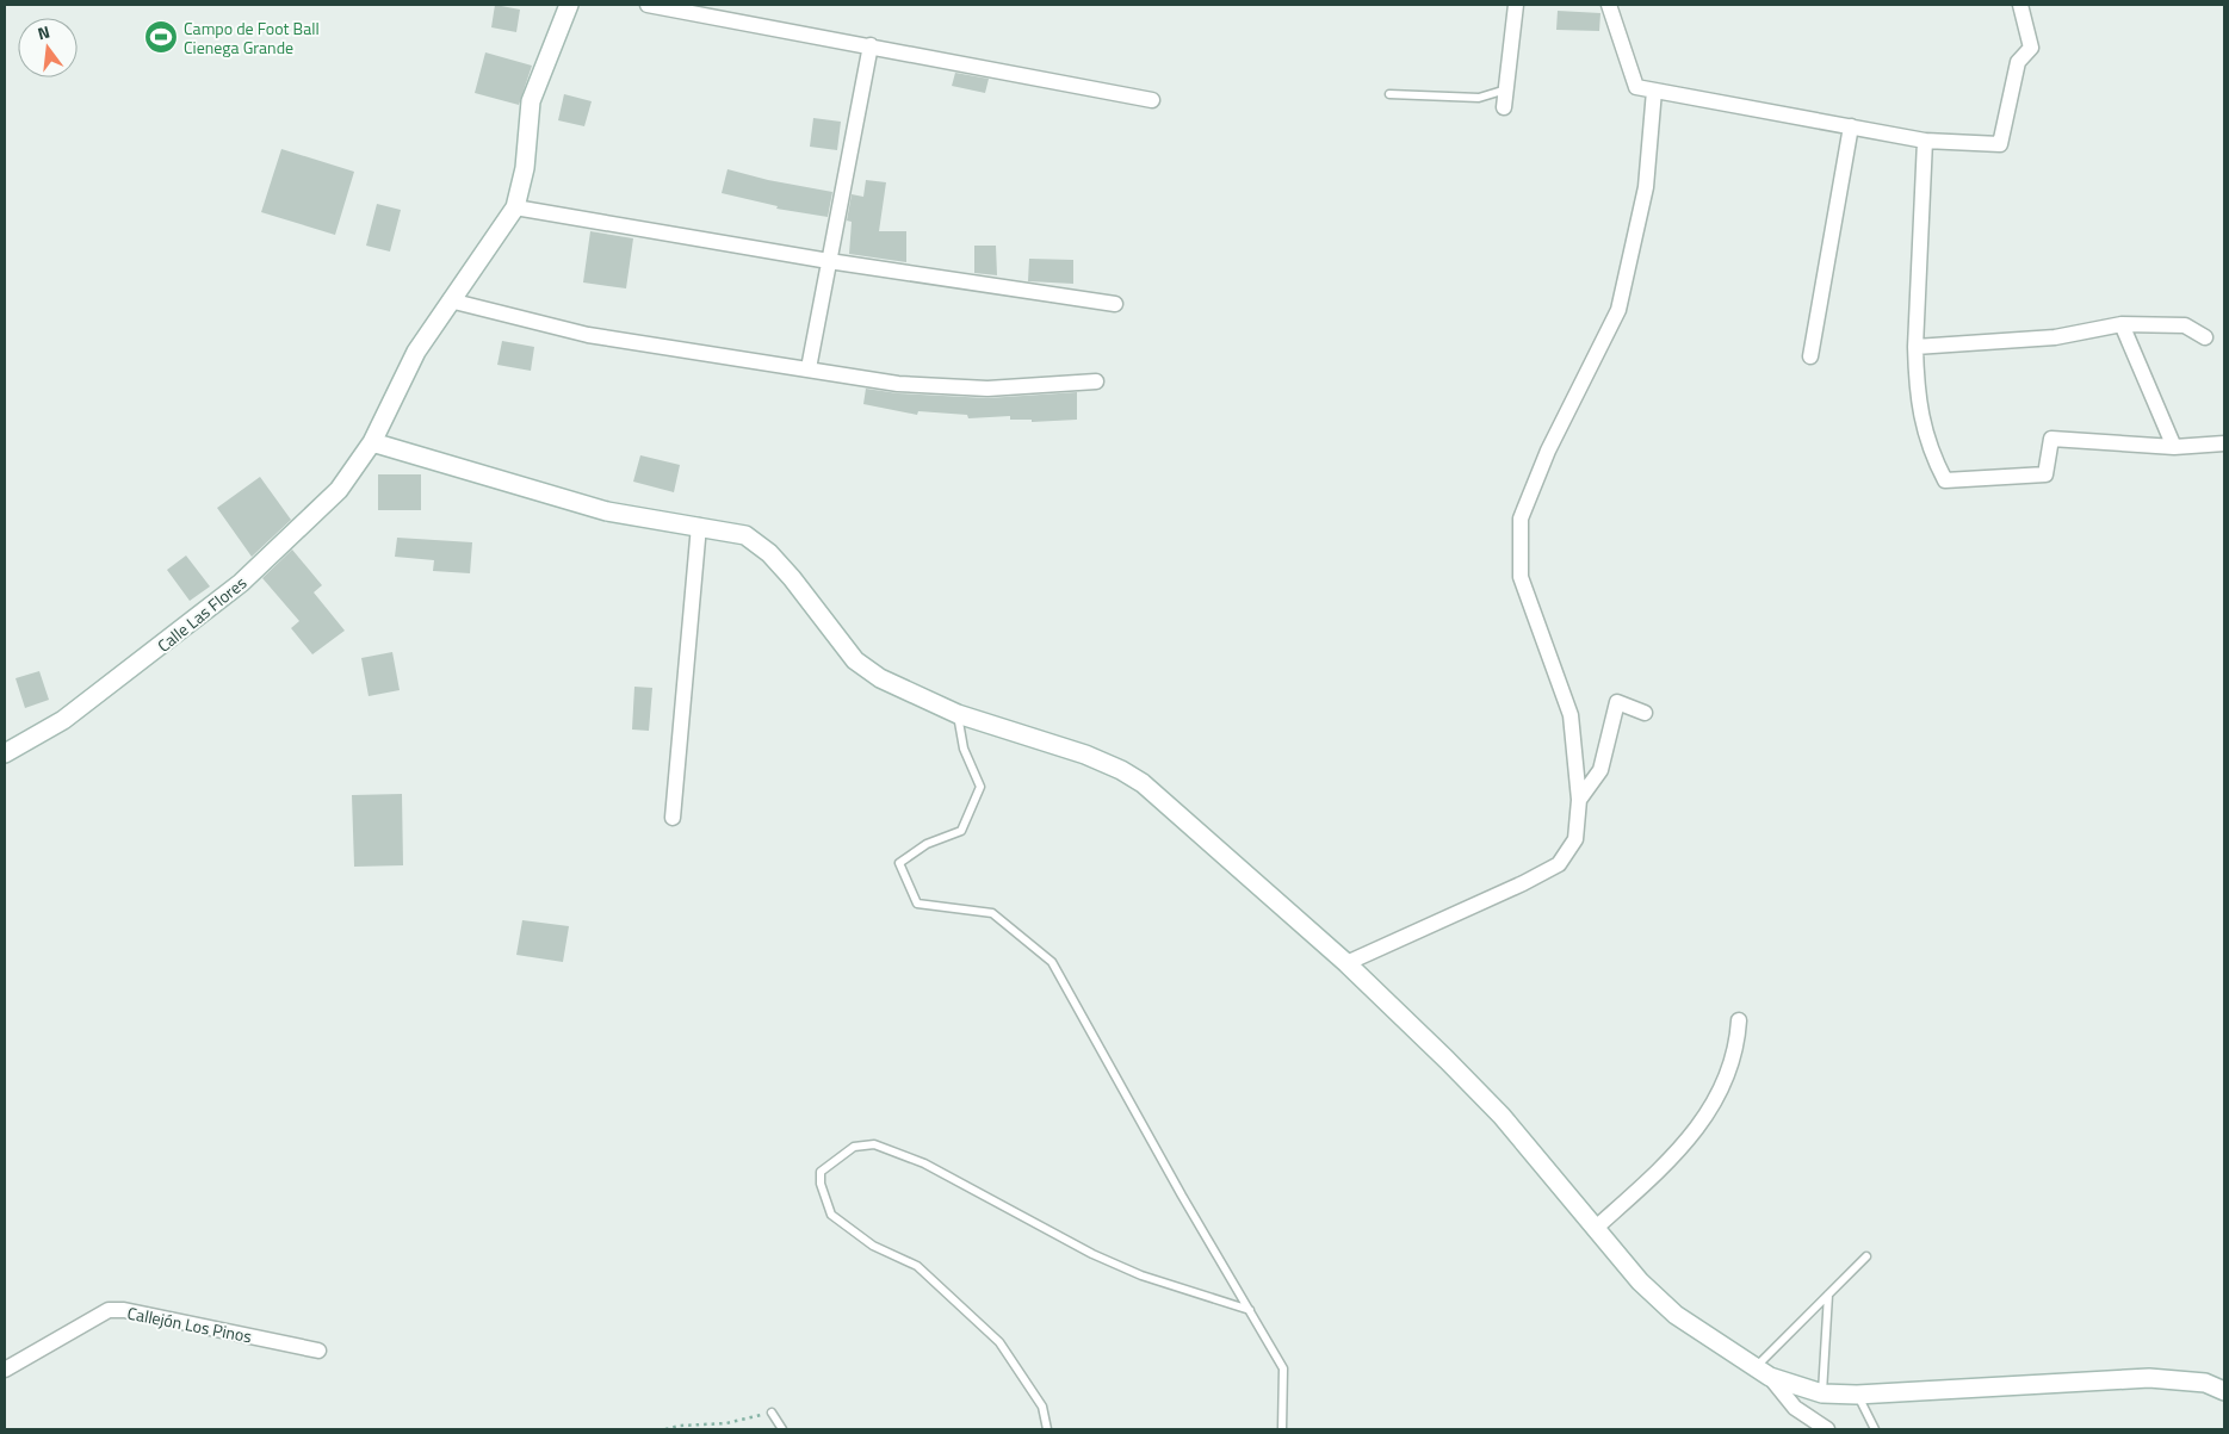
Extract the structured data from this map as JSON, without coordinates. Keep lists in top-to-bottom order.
{
  "streets": {
    "street": ["Calle Las Flores", "Callejón Los Pinos"]
  },
  "places": {
    "sports": ["Campo de Foot Ball Cienega Grande"]
  },
  "north": "top"
}
